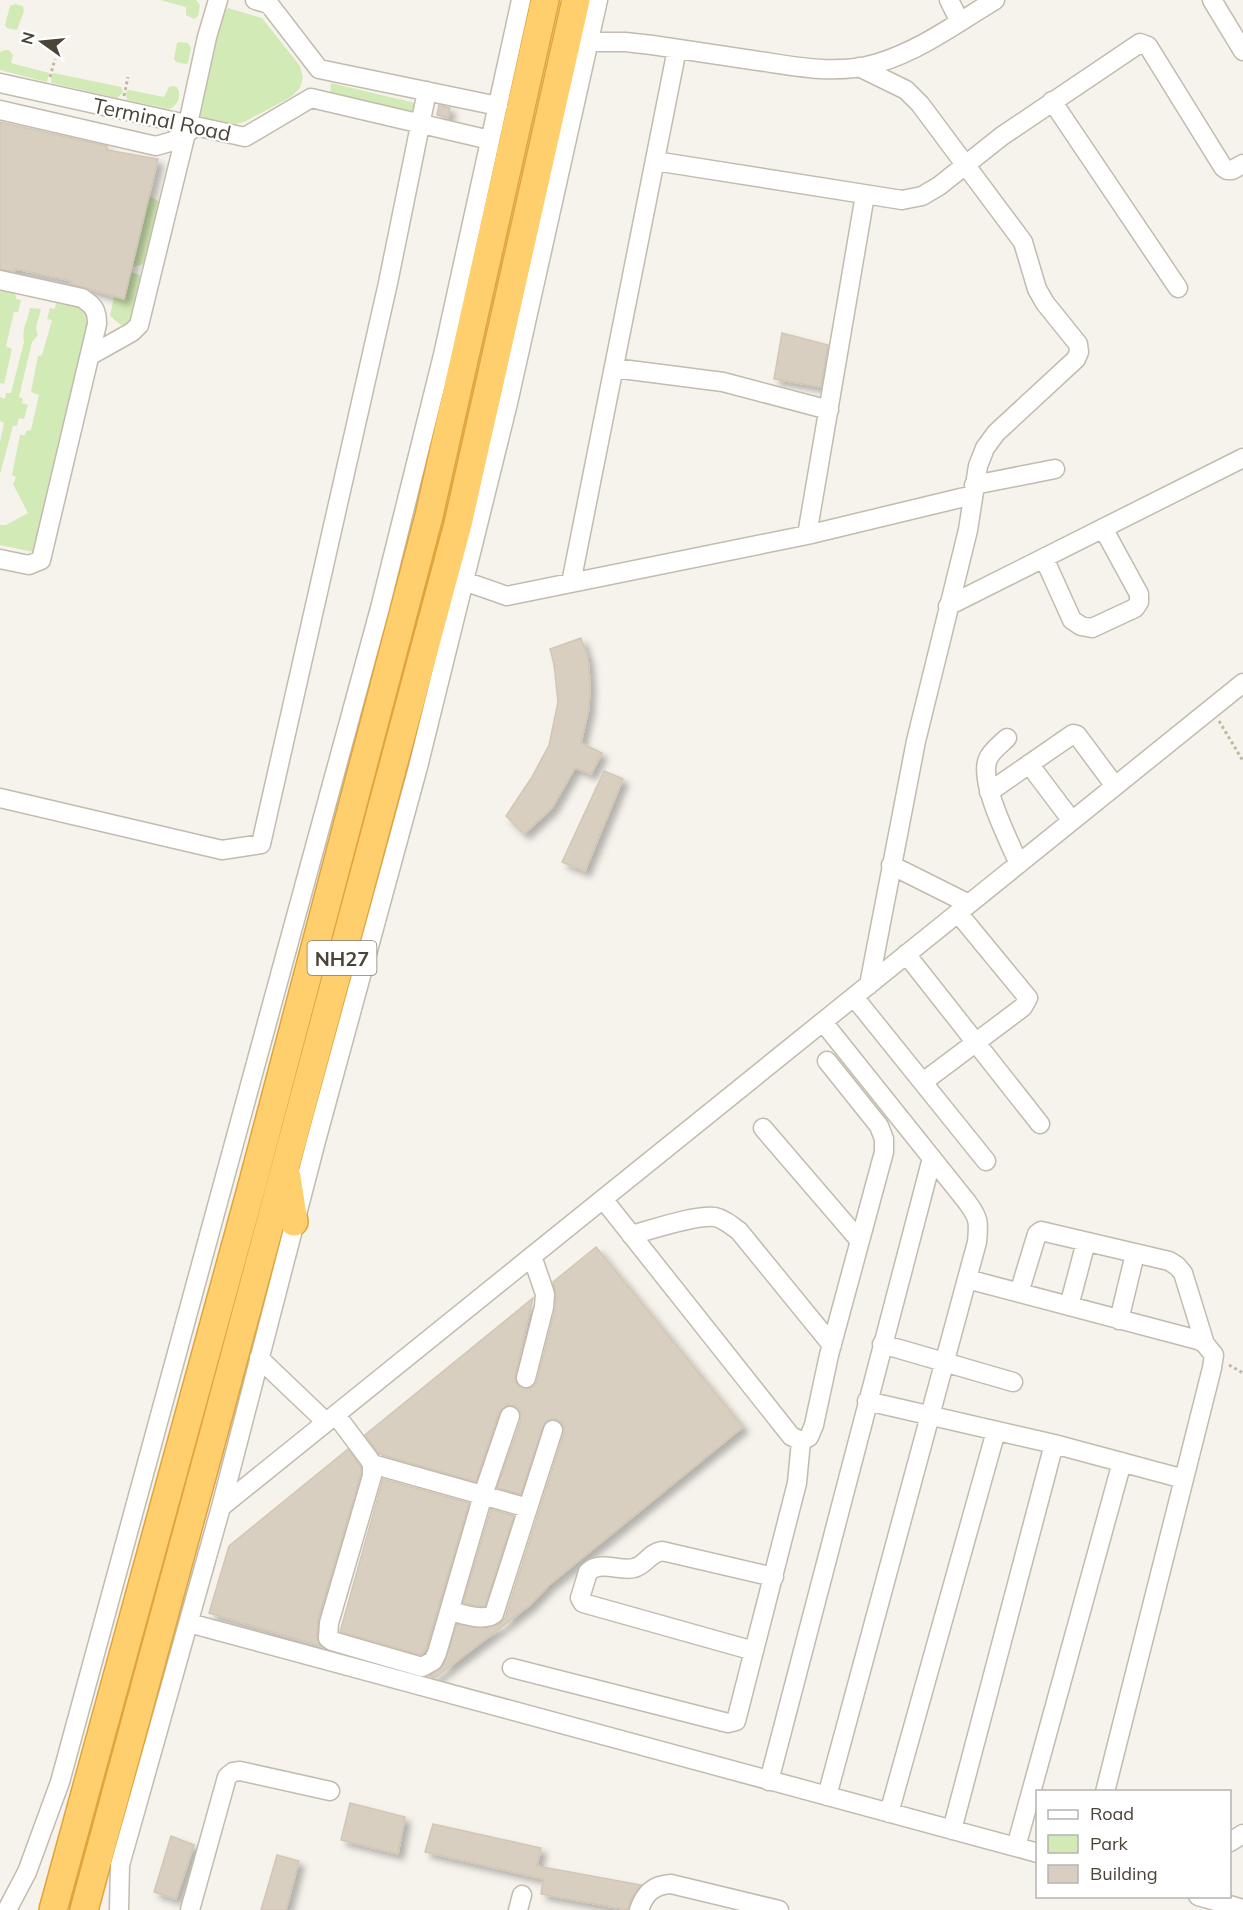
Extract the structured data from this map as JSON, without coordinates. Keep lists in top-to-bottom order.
{
  "streets": {
    "highway": ["NH27"],
    "street": ["Terminal Road"]
  },
  "legend": ["Road", "Park", "Building"],
  "north": "left"
}
